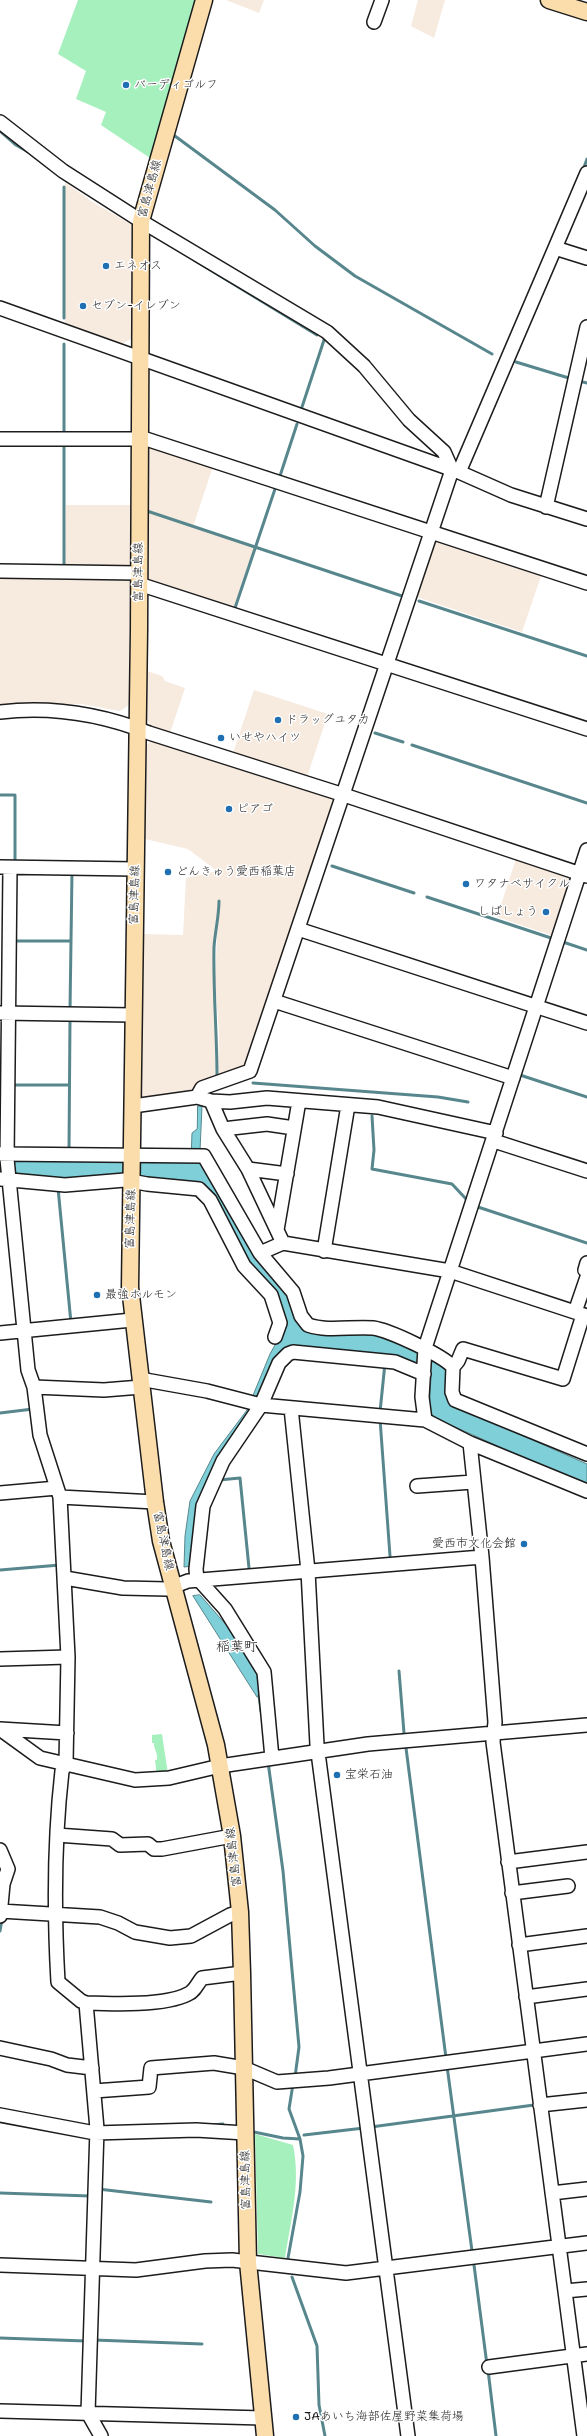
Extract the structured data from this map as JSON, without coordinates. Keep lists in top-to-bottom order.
{
  "streets": {
    "main road": ["富島津島線"]
  },
  "districts": ["稲葉町"],
  "places": [
    "バーディゴルフ",
    "エネオス",
    "セブン-イレブン",
    "ドラッグユタカ",
    "いせやハイツ",
    "ピアゴ",
    "どんきゅう愛西稲葉店",
    "ワタナベサイクル",
    "しばしょう",
    "最強ホルモン",
    "愛西市文化会館",
    "宝栄石油",
    "JAあいち海部佐屋野菜集荷場"
  ]
}
